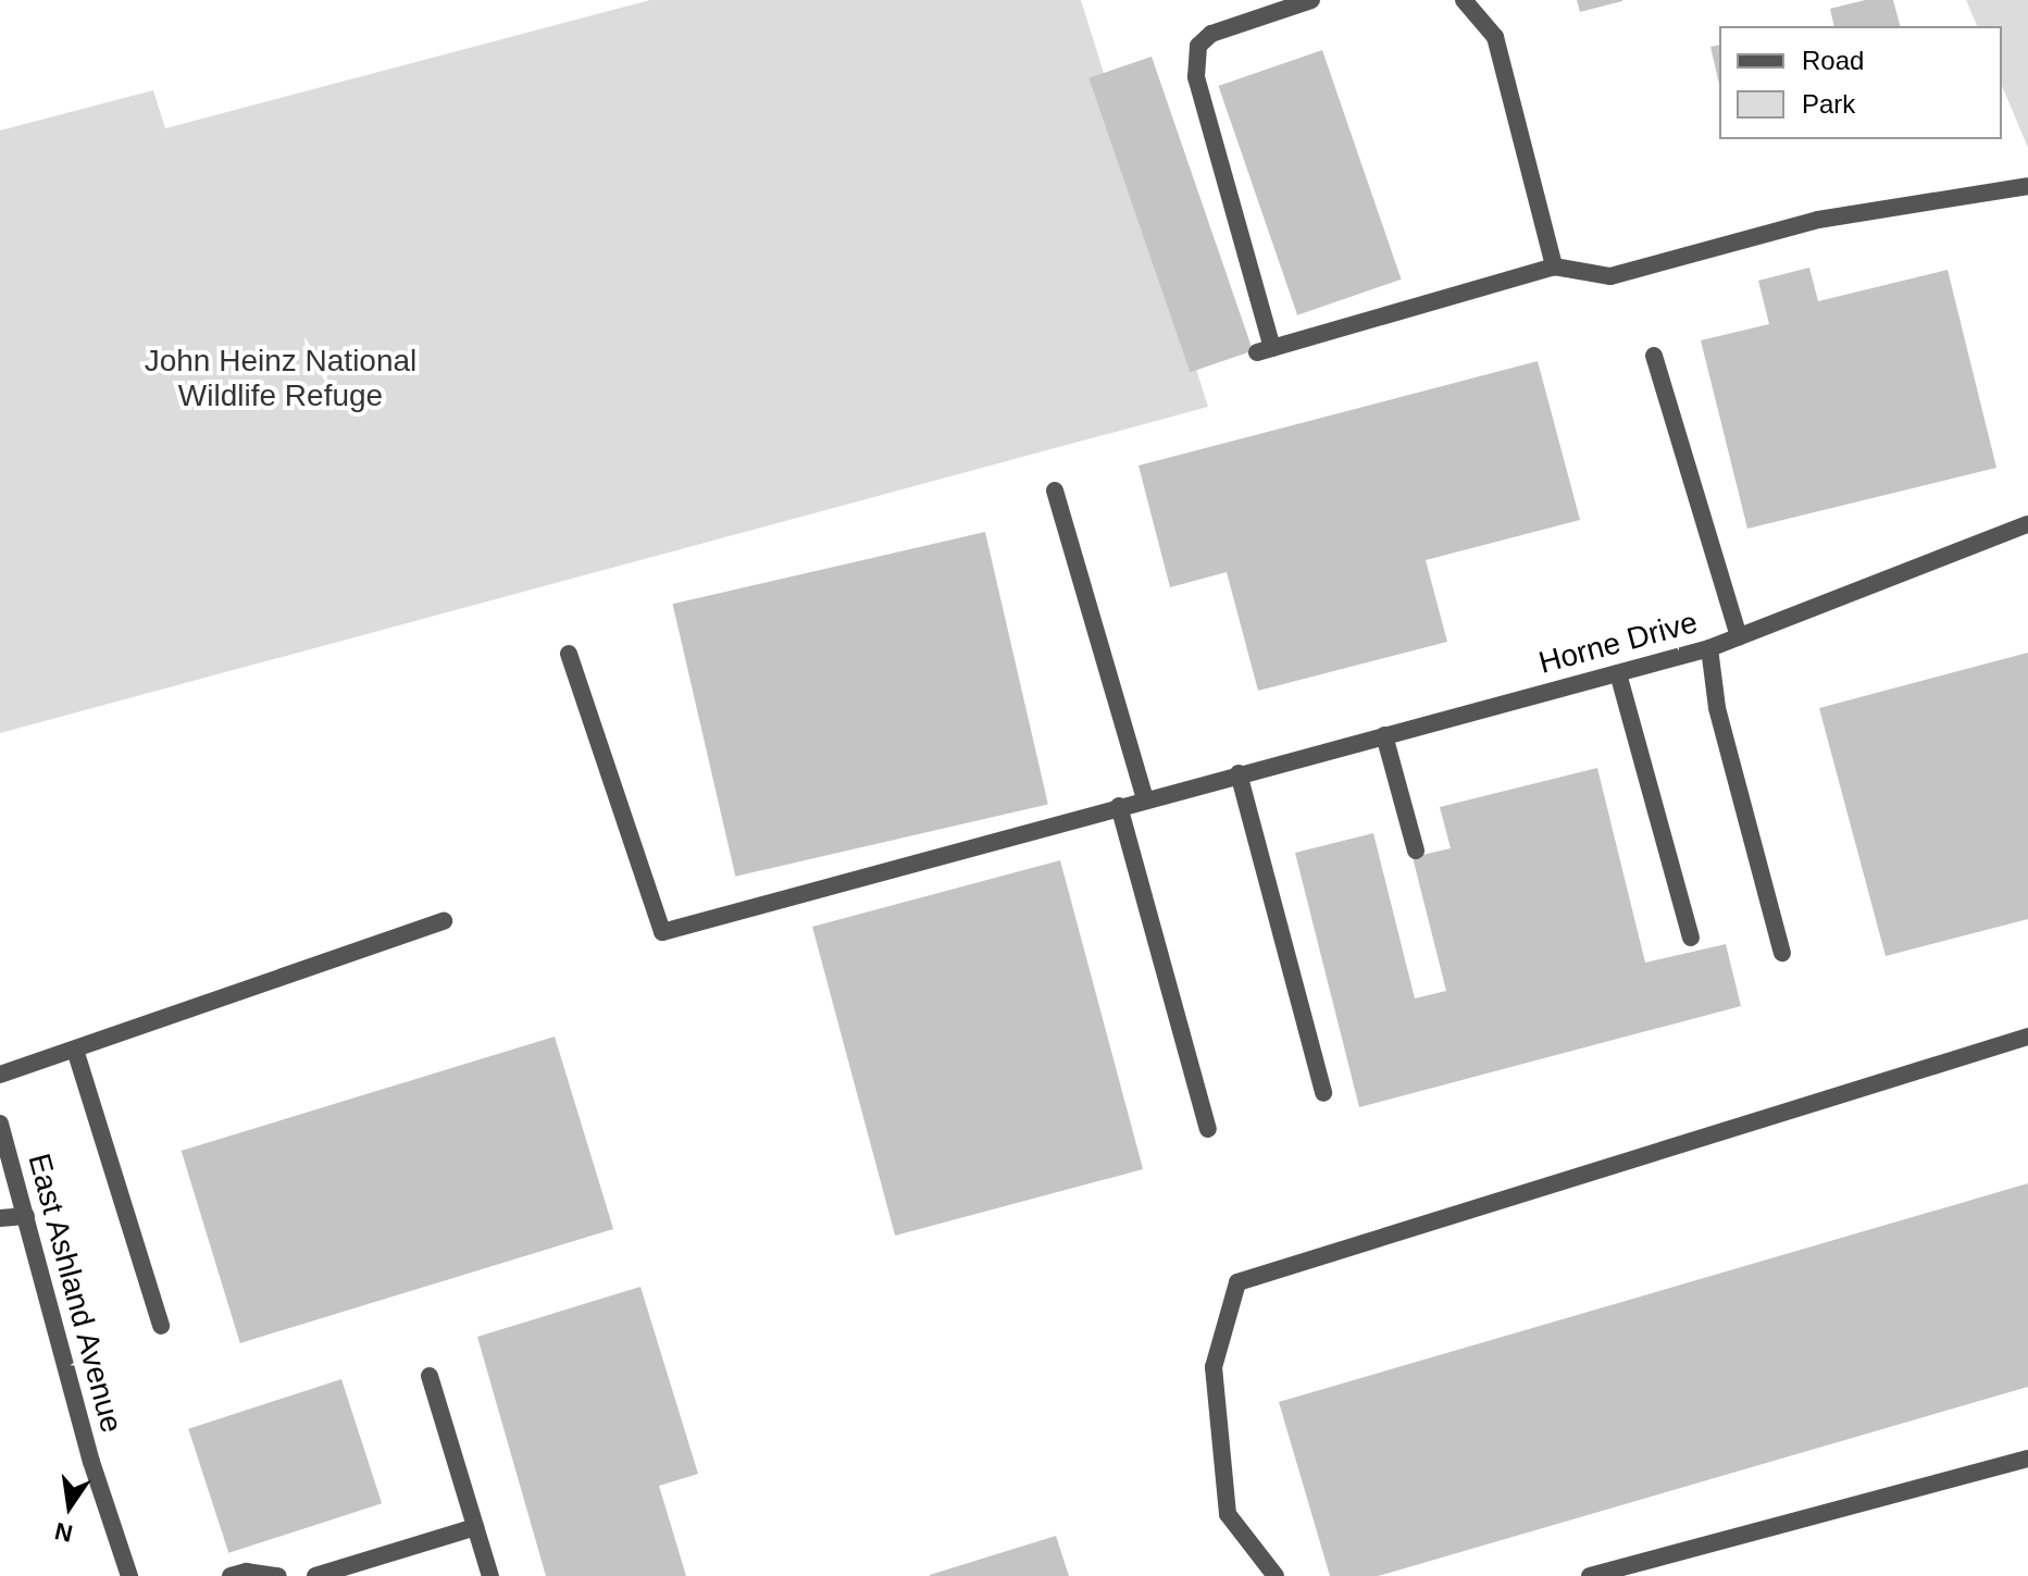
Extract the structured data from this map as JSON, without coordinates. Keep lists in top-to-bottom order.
{
  "streets": {
    "street": ["Horne Drive", "East Ashland Avenue"]
  },
  "parks": ["John Heinz National Wildlife Refuge"],
  "legend": ["Road", "Park"],
  "north": "bottom"
}
